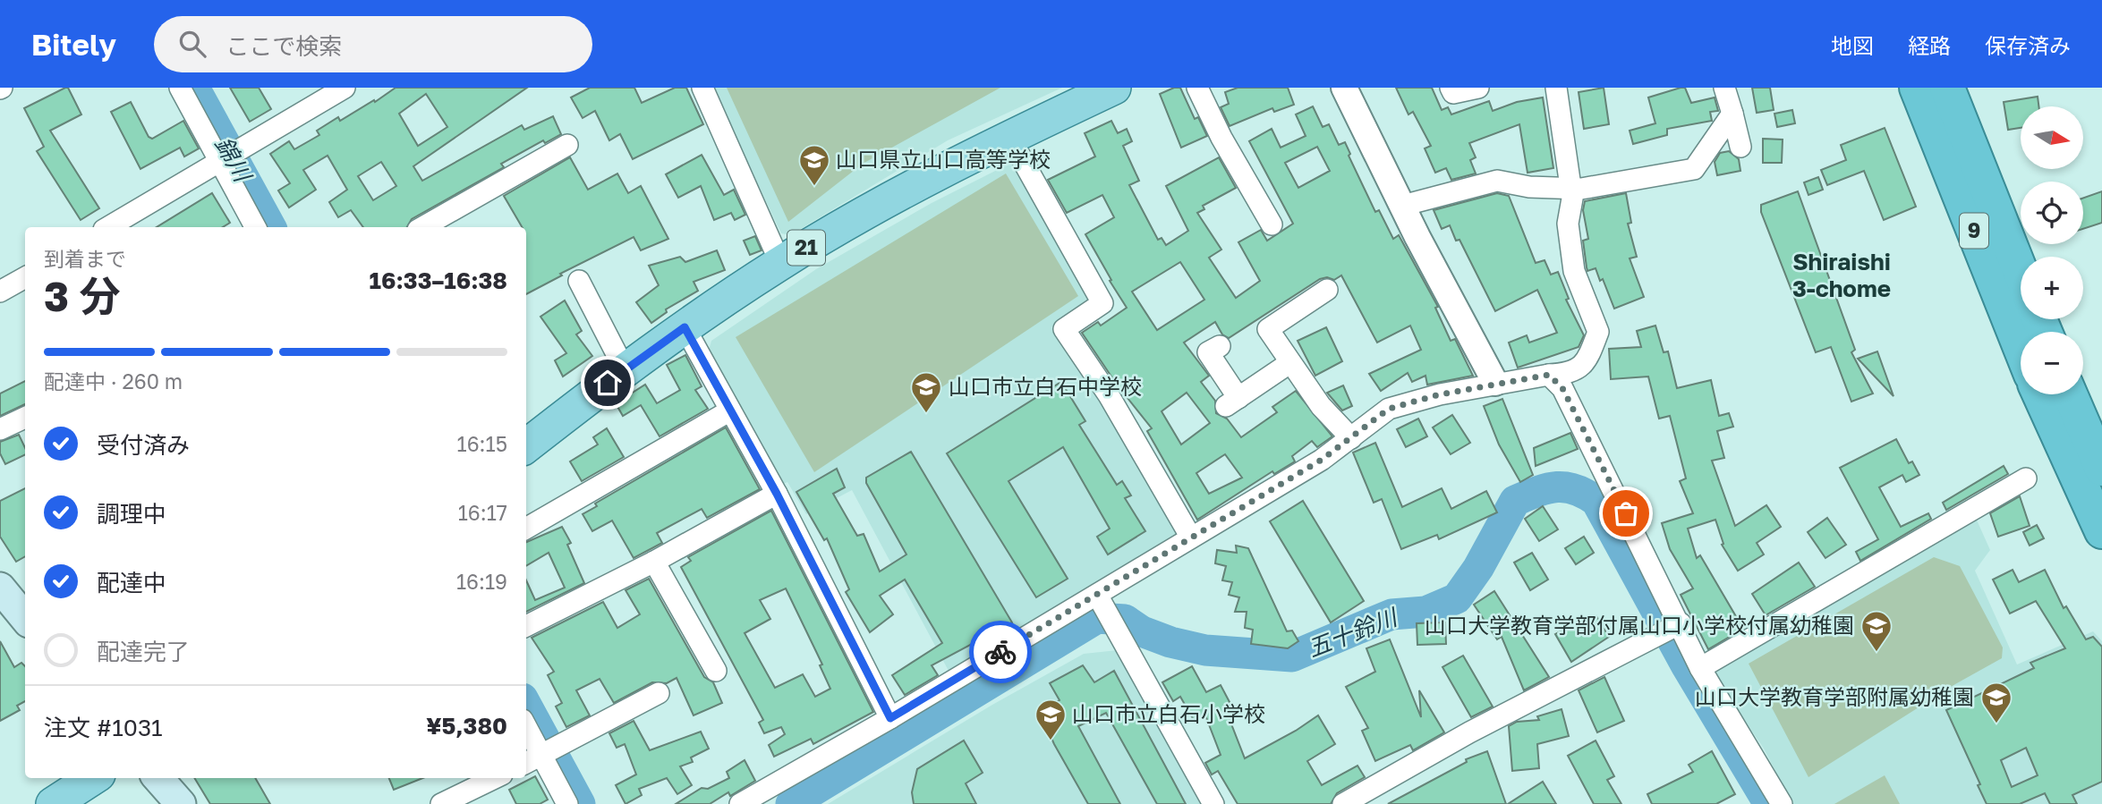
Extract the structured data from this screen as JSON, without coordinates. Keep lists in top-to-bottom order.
{
  "streets": {
    "highway": ["9"],
    "main road": ["21"]
  },
  "districts": ["Shiraishi 3-chome"],
  "water": ["錦川", "五十鈴川"],
  "places": {
    "school or university": [
      "山口県立山口高等学校",
      "山口市立白石中学校",
      "山口大学教育学部付属山口小学校付属幼稚園",
      "山口大学教育学部附属幼稚園",
      "山口市立白石小学校"
    ]
  },
  "north": "right",
  "page": {
    "header": "Bitely",
    "search": "ここで検索",
    "nav": ["地図", "経路", "保存済み"],
    "map_buttons": ["+", "−"],
    "heading": ["3 分", "到着まで", "16:33–16:38"],
    "panel": ["注文 #1031", "¥5,380"],
    "bar": "配達中 · 260 m",
    "list": [
      ["受付済み", "16:15"],
      ["調理中", "16:17"],
      ["配達中", "16:19"],
      "配達完了"
    ]
  }
}
